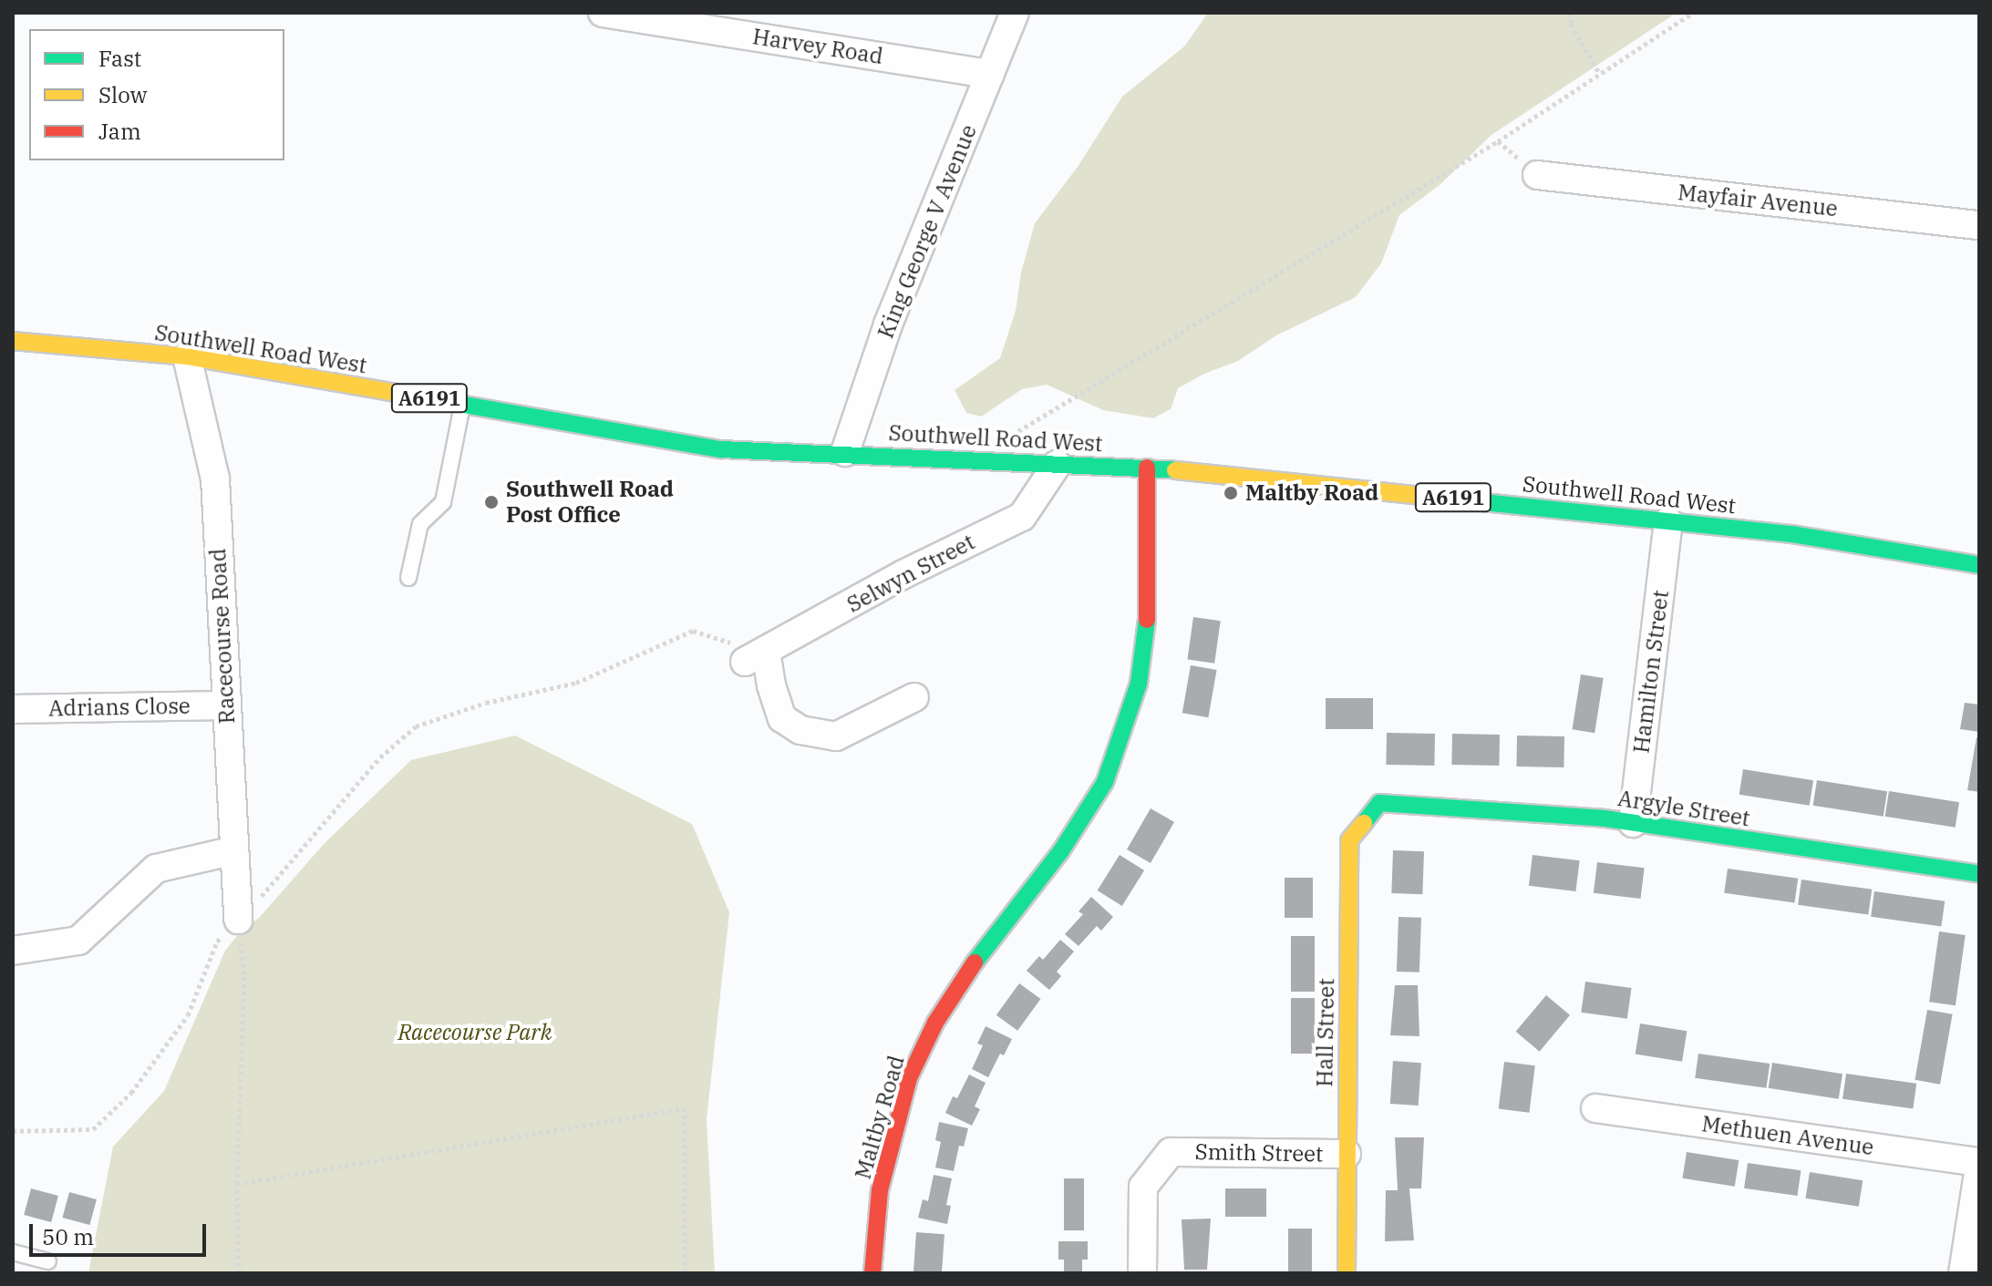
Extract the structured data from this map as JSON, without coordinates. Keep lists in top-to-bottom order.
{
  "streets": {
    "main road": [
      "Southwell Road West",
      "A6191",
      "Argyle Street",
      "Hall Street",
      "Maltby Road"
    ],
    "street": [
      "Harvey Road",
      "Mayfair Avenue",
      "King George V Avenue",
      "Selwyn Street",
      "Racecourse Road",
      "Hamilton Street",
      "Adrians Close",
      "Methuen Avenue",
      "Smith Street"
    ]
  },
  "crossings": [
    ["Harvey Road", "King George V Avenue"],
    ["King George V Avenue", "Southwell Road West"],
    ["Southwell Road West", "Selwyn Street"],
    ["Southwell Road West", "Racecourse Road"],
    ["Southwell Road West", "Hamilton Street"],
    ["Southwell Road West", "Maltby Road"],
    ["Racecourse Road", "Adrians Close"],
    ["Hamilton Street", "Argyle Street"],
    ["Argyle Street", "Hall Street"],
    ["Hall Street", "Smith Street"]
  ],
  "parks": ["Racecourse Park"],
  "places": ["Maltby Road", "Southwell Road Post Office"],
  "legend": ["Fast", "Slow", "Jam"],
  "scale_bar": "50 m"
}
